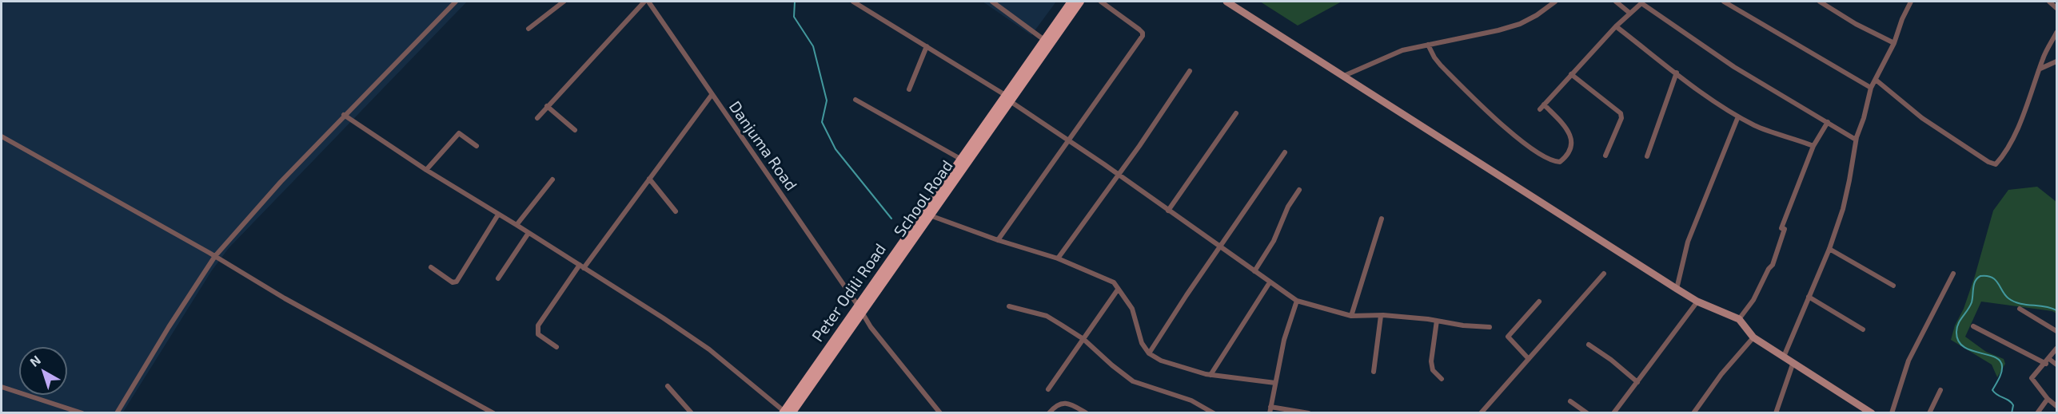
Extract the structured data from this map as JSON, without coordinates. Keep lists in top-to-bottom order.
{
  "streets": {
    "main road": ["School Road", "Peter Odili Road"],
    "street": ["Danjuma Road"]
  },
  "crossings": [
    ["Danjuma Road", "School Road"],
    ["Danjuma Road", "Peter Odili Road"],
    ["School Road", "Peter Odili Road"]
  ],
  "north": "top left"
}
